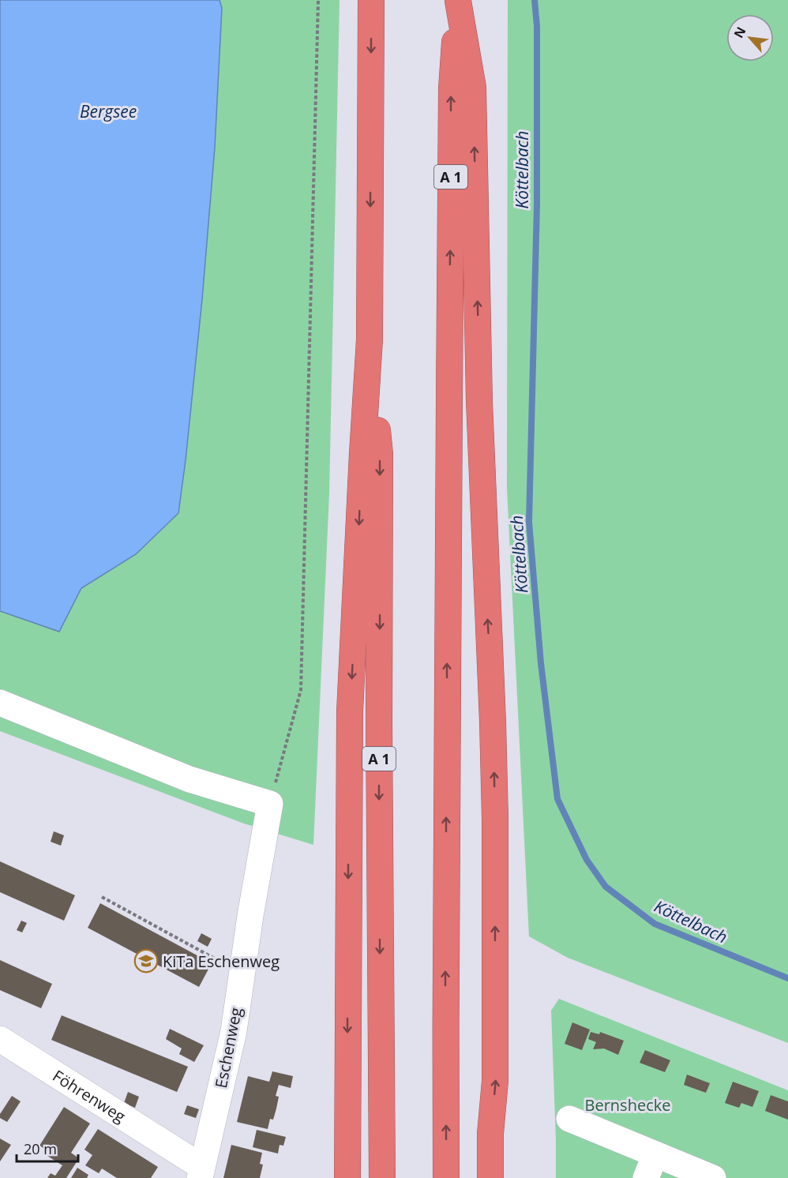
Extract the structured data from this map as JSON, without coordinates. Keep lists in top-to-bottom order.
{
  "streets": {
    "highway": ["A 1"],
    "street": ["Eschenweg", "Föhrenweg"]
  },
  "crossings": [
    ["Eschenweg", "Föhrenweg"]
  ],
  "water": ["Bergsee", "Köttelbach"],
  "parks": ["Bernshecke"],
  "places": {
    "school or university": ["KiTa Eschenweg"]
  },
  "scale_bar": "20 m",
  "north": "top left"
}
